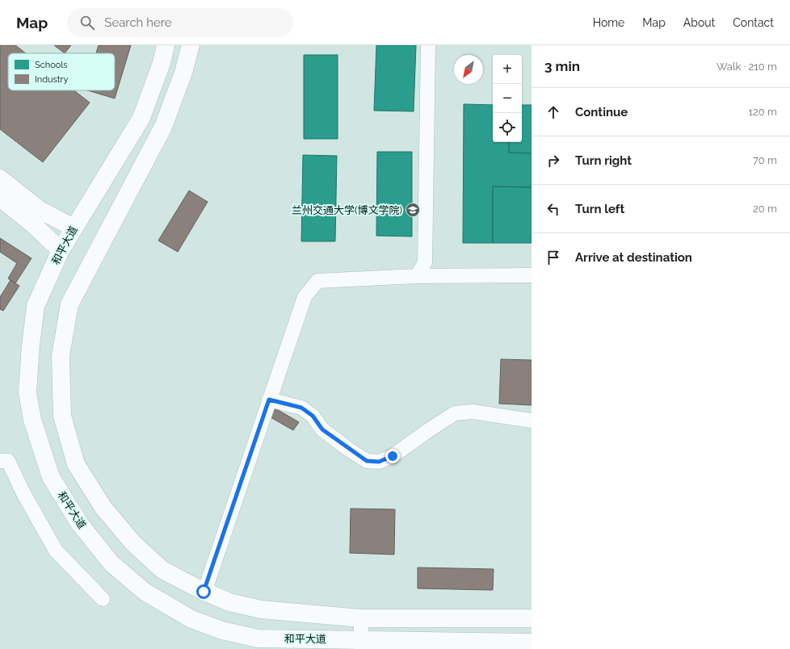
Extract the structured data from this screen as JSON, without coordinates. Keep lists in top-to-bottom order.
{
  "streets": {
    "main road": ["和平大道"]
  },
  "places": {
    "school or university": ["兰州交通大学(博文学院)"]
  },
  "legend": ["Schools", "Industry"],
  "north": "bottom left",
  "page": {
    "header": "Map",
    "search": "Search here",
    "nav": [
      "Home",
      "Map",
      "About",
      "Contact"
    ],
    "heading": ["3 min", "Walk · 210 m"],
    "map_buttons": ["+", "−"],
    "list": [
      ["Continue", "120 m"],
      ["Turn right", "70 m"],
      ["Turn left", "20 m"],
      "Arrive at destination"
    ]
  }
}
